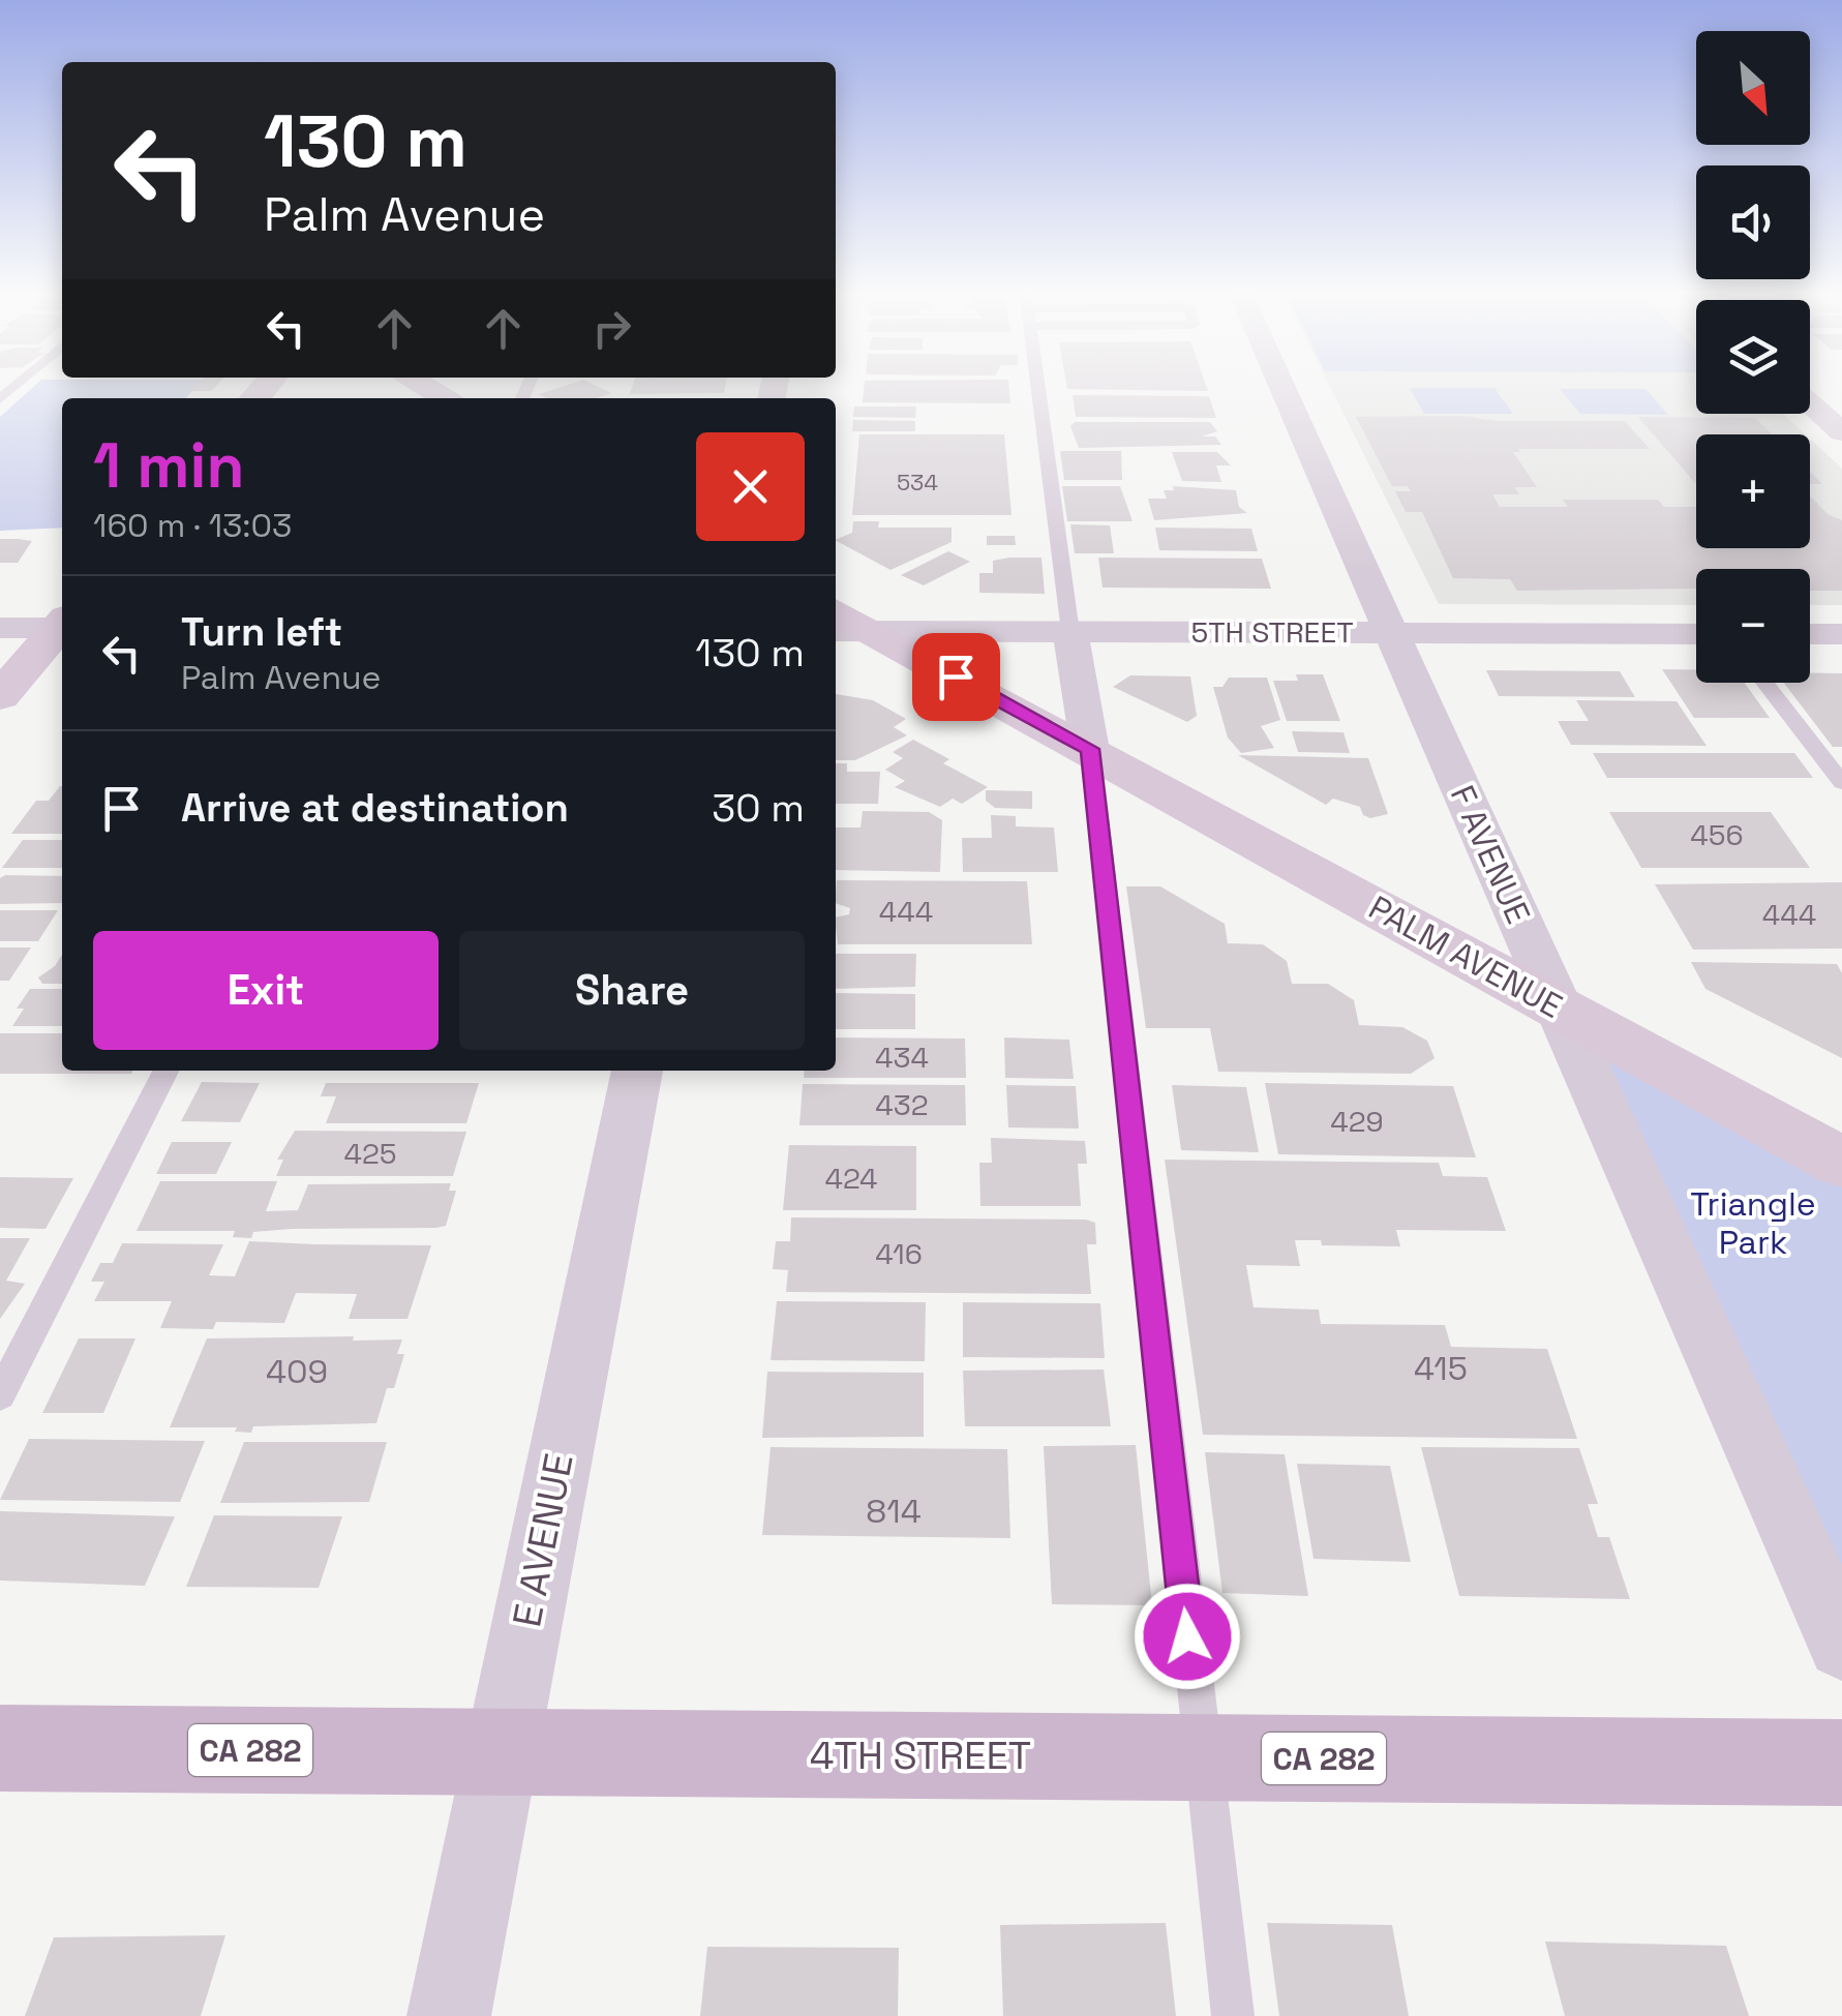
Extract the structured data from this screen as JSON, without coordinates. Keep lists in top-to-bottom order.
{
  "streets": {
    "main road": ["CA 282", "4TH STREET"],
    "street": [
      "5TH STREET",
      "F AVENUE",
      "PALM AVENUE",
      "E AVENUE"
    ]
  },
  "crossings": [
    ["5TH STREET", "F AVENUE"],
    ["5TH STREET", "PALM AVENUE"],
    ["F AVENUE", "PALM AVENUE"],
    ["E AVENUE", "4TH STREET"]
  ],
  "parks": ["Triangle Park"],
  "house_numbers": [
    "534",
    "456",
    "444",
    "444",
    "434",
    "432",
    "429",
    "425",
    "424",
    "416",
    "415",
    "409",
    "814"
  ],
  "north": "bottom right",
  "page": {
    "map_buttons": ["+", "−"],
    "turn": ["130 m", "Palm Avenue"],
    "heading": ["1 min", "160 m · 13:03"],
    "list": [
      {
        "name": "Turn left",
        "note": "Palm Avenue",
        "value": "130 m"
      },
      {
        "name": "Arrive at destination",
        "value": "30 m"
      }
    ],
    "buttons": ["Exit", "Share"]
  }
}
